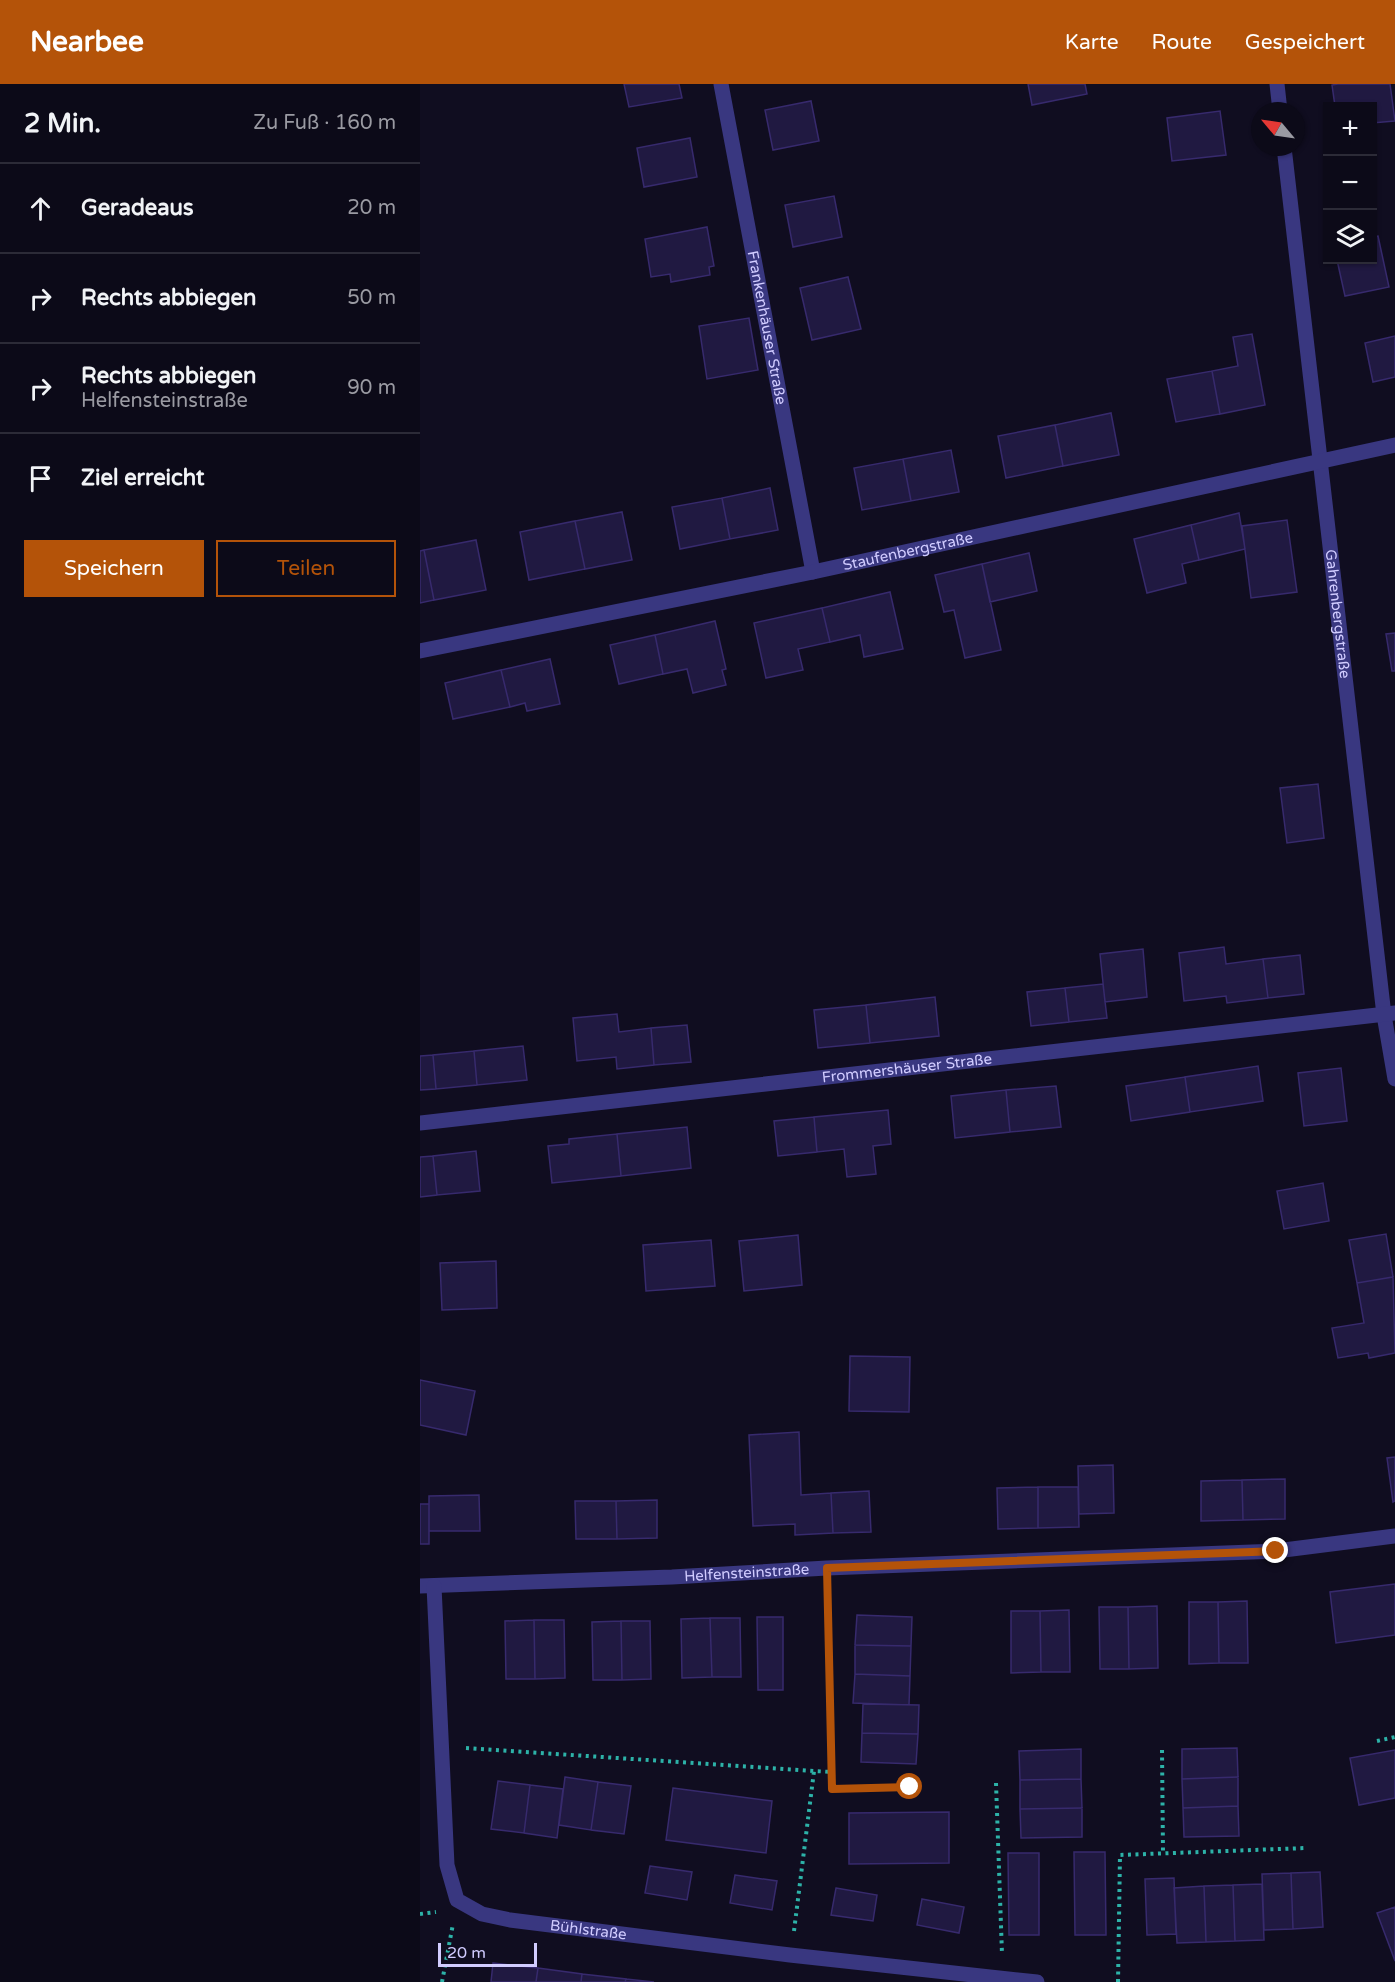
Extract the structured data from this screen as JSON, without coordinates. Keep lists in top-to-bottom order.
{
  "streets": {
    "street": [
      "Frankenhäuser Straße",
      "Staufenbergstraße",
      "Gahrenbergstraße",
      "Frommershäuser Straße",
      "Helfensteinstraße",
      "Bühlstraße"
    ]
  },
  "crossings": [
    ["Frankenhäuser Straße", "Staufenbergstraße"],
    ["Staufenbergstraße", "Gahrenbergstraße"],
    ["Gahrenbergstraße", "Frommershäuser Straße"]
  ],
  "scale_bar": "20 m",
  "north": "top left",
  "page": {
    "header": "Nearbee",
    "nav": ["Karte", "Route", "Gespeichert"],
    "heading": ["2 Min.", "Zu Fuß · 160 m"],
    "map_buttons": ["+", "−"],
    "list": [
      ["Geradeaus", "20 m"],
      ["Rechts abbiegen", "50 m"],
      ["Rechts abbiegen", "Helfensteinstraße", "90 m"],
      "Ziel erreicht"
    ],
    "buttons": ["Speichern", "Teilen"],
    "scale": "20 m"
  }
}
